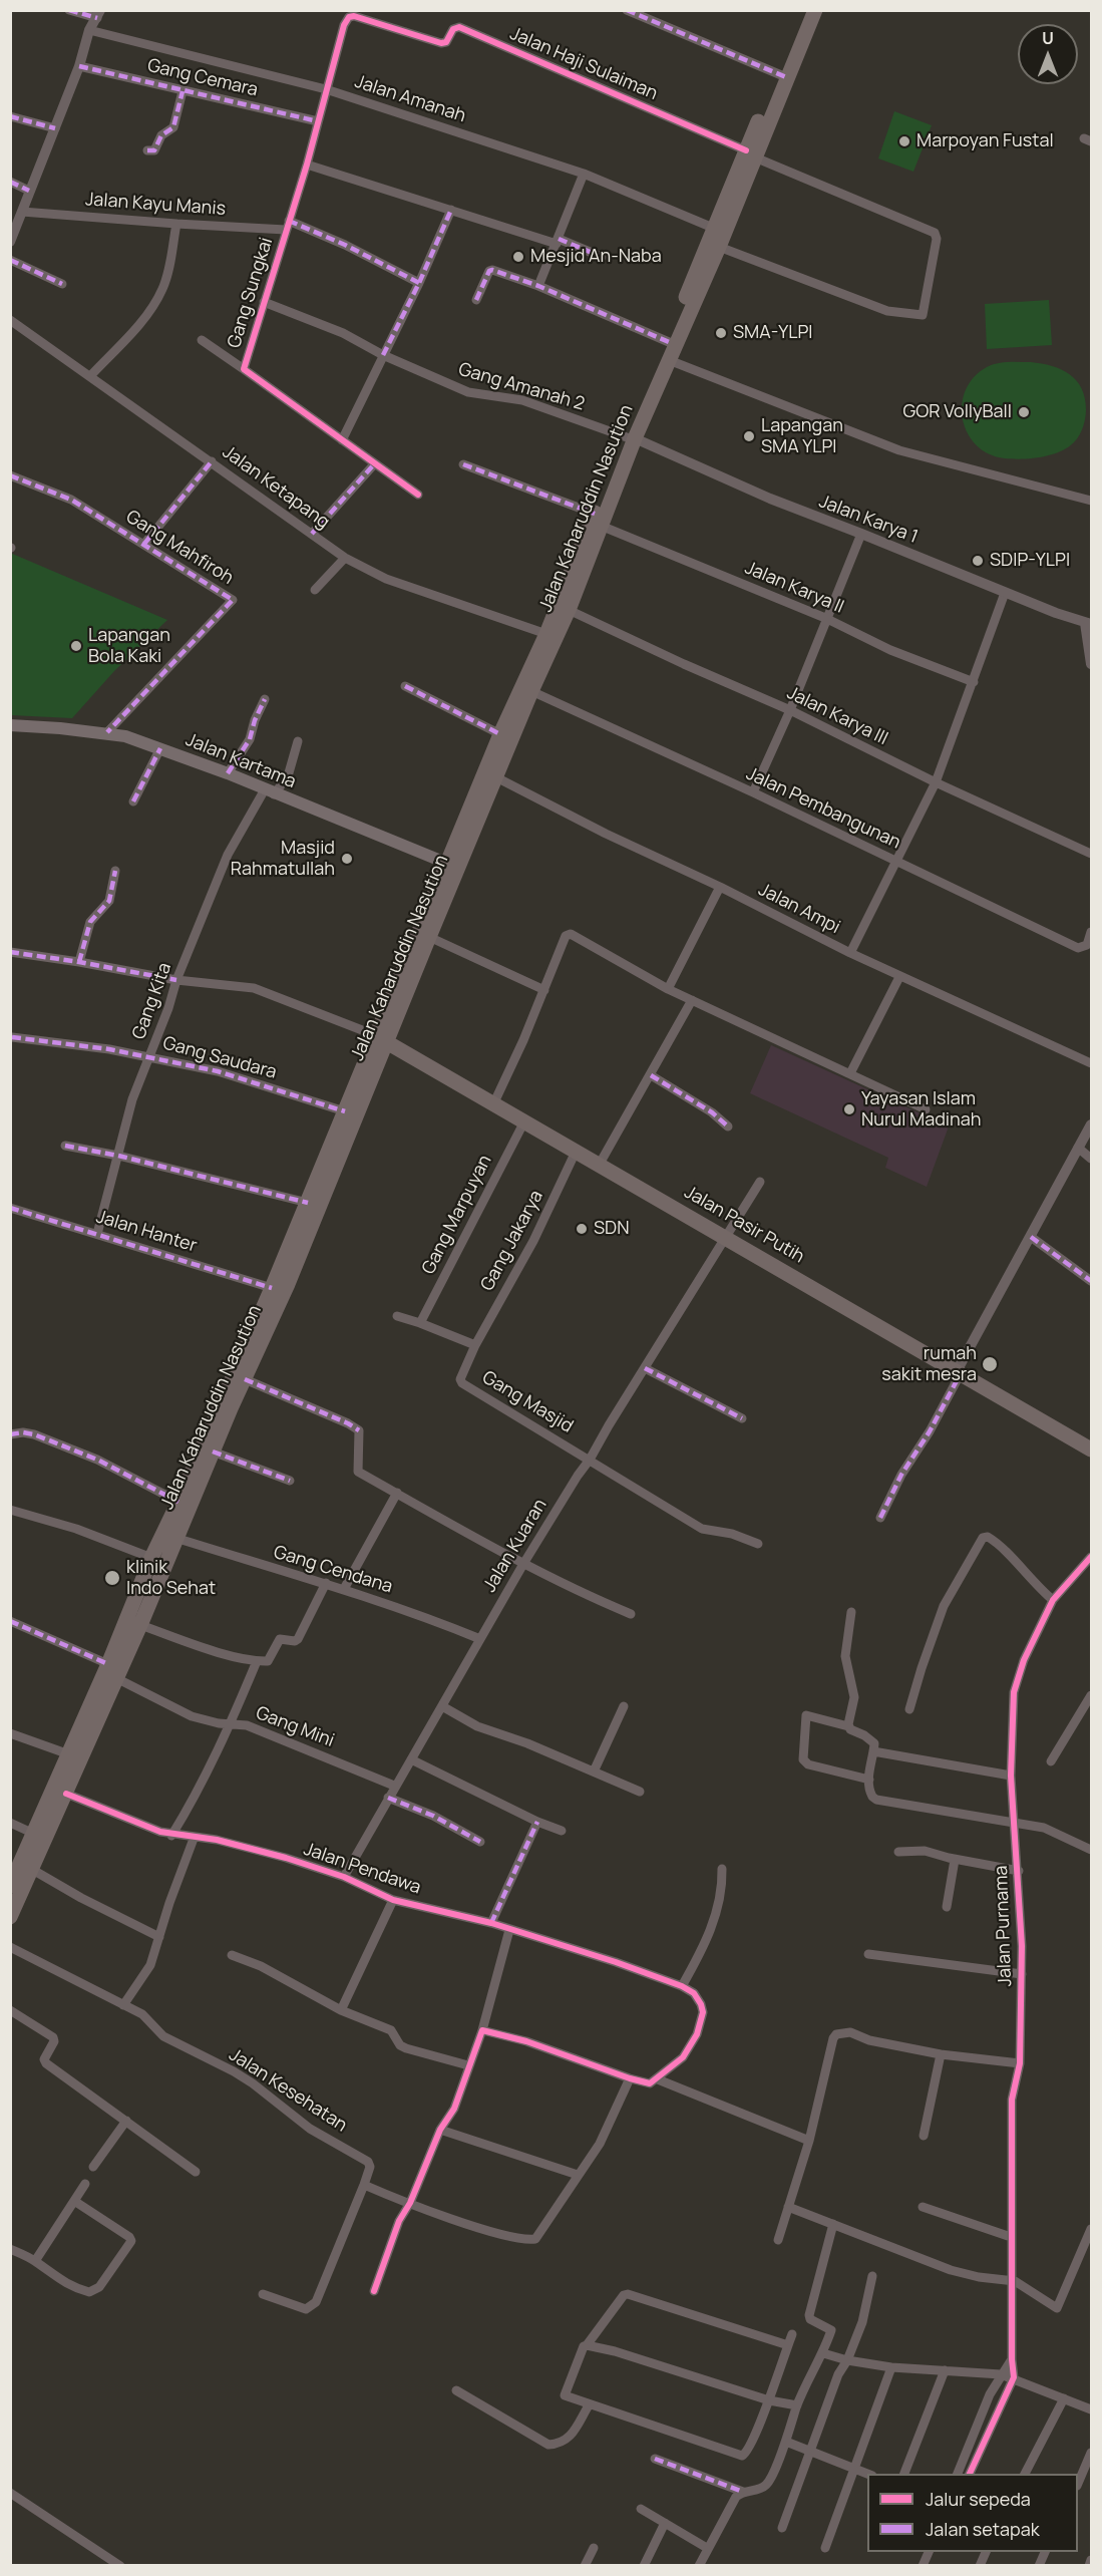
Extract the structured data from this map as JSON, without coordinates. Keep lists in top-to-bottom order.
{
  "streets": {
    "highway": ["Jalan Kaharuddin Nasution", "Jalan Pasir Putih"],
    "main road": ["Jalan Kartama"],
    "street": [
      "Jalan Haji Sulaiman",
      "Gang Cemara",
      "Jalan Amanah",
      "Jalan Kayu Manis",
      "Gang Sungkai",
      "Gang Amanah 2",
      "Jalan Ketapang",
      "Jalan Karya 1",
      "Gang Mahfiroh",
      "Jalan Karya II",
      "Jalan Karya III",
      "Jalan Pembangunan",
      "Jalan Ampi",
      "Gang Kita",
      "Gang Saudara",
      "Gang Marpuyan",
      "Jalan Hanter",
      "Gang Jakarya",
      "Gang Masjid",
      "Jalan Kuaran",
      "Gang Cendana",
      "Gang Mini",
      "Jalan Pendawa",
      "Jalan Purnama",
      "Jalan Kesehatan"
    ]
  },
  "crossings": [
    ["Jalan Haji Sulaiman", "Jalan Amanah"],
    ["Jalan Haji Sulaiman", "Gang Sungkai"],
    ["Jalan Haji Sulaiman", "Jalan Kaharuddin Nasution"],
    ["Gang Cemara", "Gang Sungkai"],
    ["Jalan Amanah", "Gang Sungkai"],
    ["Jalan Amanah", "Jalan Kaharuddin Nasution"],
    ["Jalan Kayu Manis", "Gang Sungkai"],
    ["Gang Sungkai", "Gang Amanah 2"],
    ["Gang Amanah 2", "Jalan Kaharuddin Nasution"],
    ["Gang Amanah 2", "Jalan Karya 1"],
    ["Jalan Ketapang", "Jalan Kaharuddin Nasution"],
    ["Jalan Kaharuddin Nasution", "Jalan Karya 1"],
    ["Jalan Kaharuddin Nasution", "Jalan Karya II"],
    ["Jalan Kaharuddin Nasution", "Jalan Karya III"],
    ["Jalan Kaharuddin Nasution", "Jalan Kartama"],
    ["Jalan Kaharuddin Nasution", "Jalan Pembangunan"],
    ["Jalan Kaharuddin Nasution", "Jalan Ampi"],
    ["Jalan Kaharuddin Nasution", "Gang Saudara"],
    ["Jalan Kaharuddin Nasution", "Jalan Pasir Putih"],
    ["Jalan Kaharuddin Nasution", "Jalan Hanter"],
    ["Jalan Kaharuddin Nasution", "Gang Cendana"],
    ["Jalan Kaharuddin Nasution", "Gang Mini"],
    ["Jalan Kaharuddin Nasution", "Jalan Pendawa"],
    ["Gang Mahfiroh", "Jalan Kartama"],
    ["Jalan Kartama", "Gang Kita"],
    ["Gang Kita", "Gang Saudara"],
    ["Gang Kita", "Jalan Hanter"],
    ["Gang Marpuyan", "Jalan Pasir Putih"],
    ["Gang Marpuyan", "Gang Masjid"],
    ["Jalan Pasir Putih", "Gang Jakarya"],
    ["Jalan Pasir Putih", "Jalan Kuaran"],
    ["Gang Jakarya", "Gang Masjid"],
    ["Gang Masjid", "Jalan Kuaran"],
    ["Jalan Kuaran", "Gang Cendana"],
    ["Jalan Kuaran", "Gang Mini"],
    ["Jalan Kuaran", "Jalan Pendawa"]
  ],
  "places": [
    "Marpoyan Fustal",
    "Mesjid An-Naba",
    "SMA-YLPI",
    "GOR VollyBall",
    "Lapangan SMA YLPI",
    "SDIP-YLPI",
    "Lapangan Bola Kaki",
    "Masjid Rahmatullah",
    "Yayasan Islam Nurul Madinah",
    "SDN",
    "rumah sakit mesra",
    "klinik Indo Sehat"
  ],
  "legend": ["Jalur sepeda", "Jalan setapak"],
  "north": "top"
}
